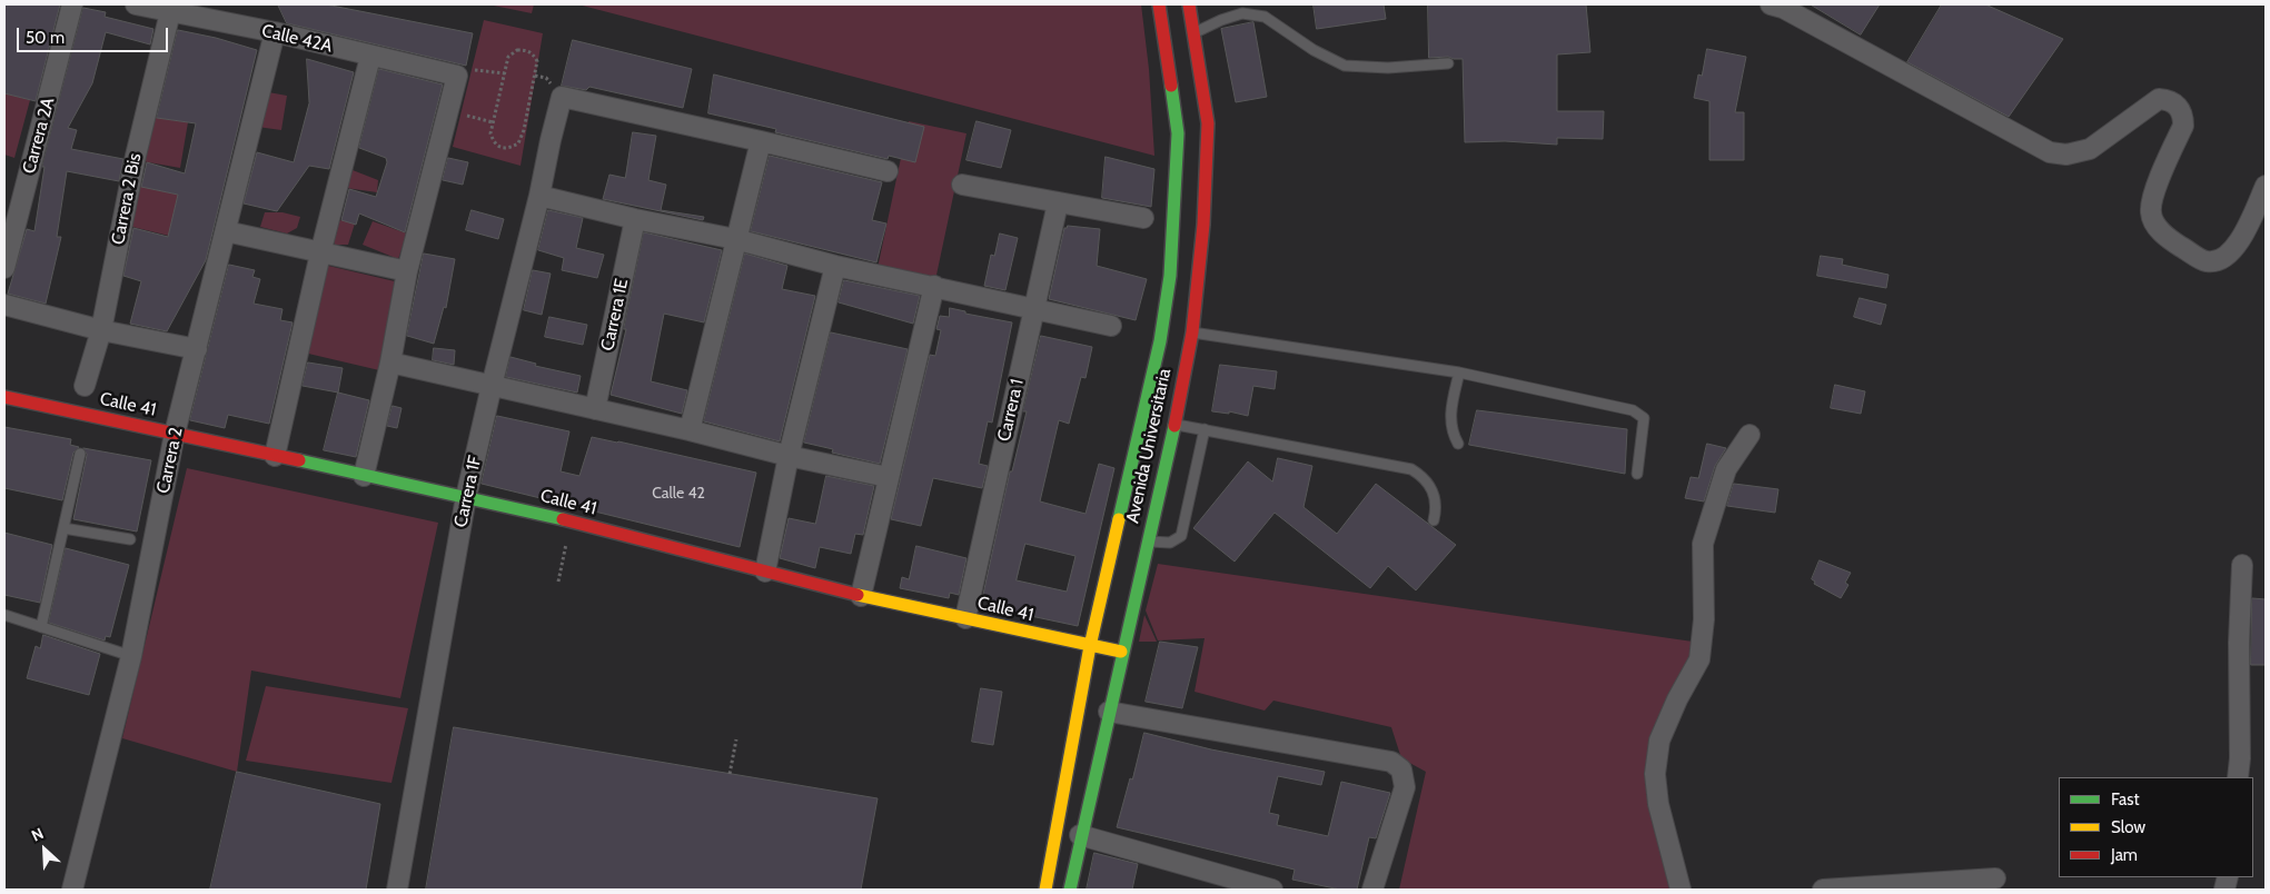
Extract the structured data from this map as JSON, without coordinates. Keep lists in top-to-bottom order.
{
  "streets": {
    "main road": ["Calle 41", "Avenida Universitaria"],
    "street": [
      "Calle 42A",
      "Carrera 2A",
      "Carrera 2 Bis",
      "Carrera 1E",
      "Carrera 1",
      "Carrera 2",
      "Carrera 1F"
    ]
  },
  "crossings": [
    ["Calle 42A", "Carrera 2 Bis"],
    ["Calle 42A", "Carrera 2"],
    ["Calle 41", "Carrera 1"],
    ["Calle 41", "Avenida Universitaria"],
    ["Calle 41", "Carrera 2"],
    ["Calle 41", "Carrera 1F"]
  ],
  "house_numbers": ["Calle 42"],
  "legend": ["Fast", "Slow", "Jam"],
  "scale_bar": "50 m",
  "north": "top left"
}
